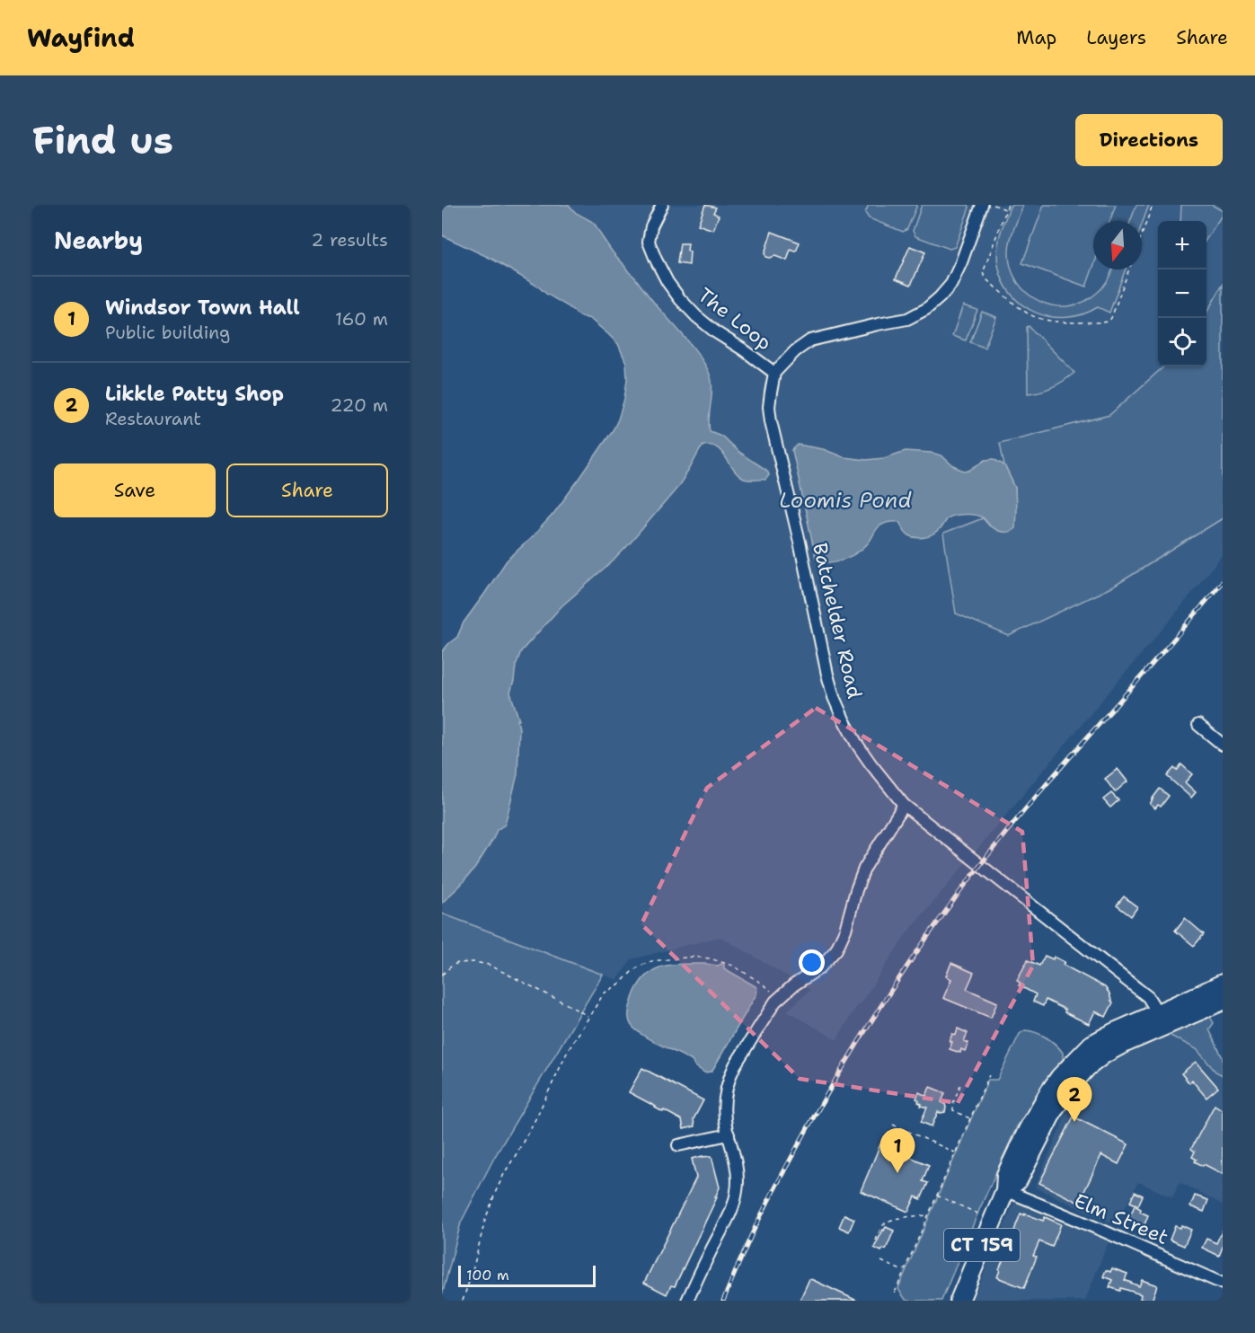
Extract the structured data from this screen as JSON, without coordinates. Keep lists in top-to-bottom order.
{
  "streets": {
    "main road": ["CT 159"],
    "street": ["The Loop", "Batchelder Road", "Elm Street"]
  },
  "crossings": [
    ["The Loop", "Batchelder Road"],
    ["Batchelder Road", "CT 159"],
    ["Elm Street", "CT 159"]
  ],
  "water": ["Loomis Pond"],
  "scale_bar": "100 m",
  "north": "bottom",
  "page": {
    "header": "Wayfind",
    "nav": ["Map", "Layers", "Share"],
    "buttons": [
      "Directions",
      ["Save", "Share"]
    ],
    "title": "Find us",
    "heading": ["Nearby", "2 results"],
    "map_buttons": ["+", "−"],
    "list": [
      {
        "mark": "1",
        "name": "Windsor Town Hall",
        "note": "Public building",
        "value": "160 m"
      },
      {
        "mark": "2",
        "name": "Likkle Patty Shop",
        "note": "Restaurant",
        "value": "220 m"
      }
    ],
    "pins": ["2", "1"],
    "scale": "100 m"
  }
}
